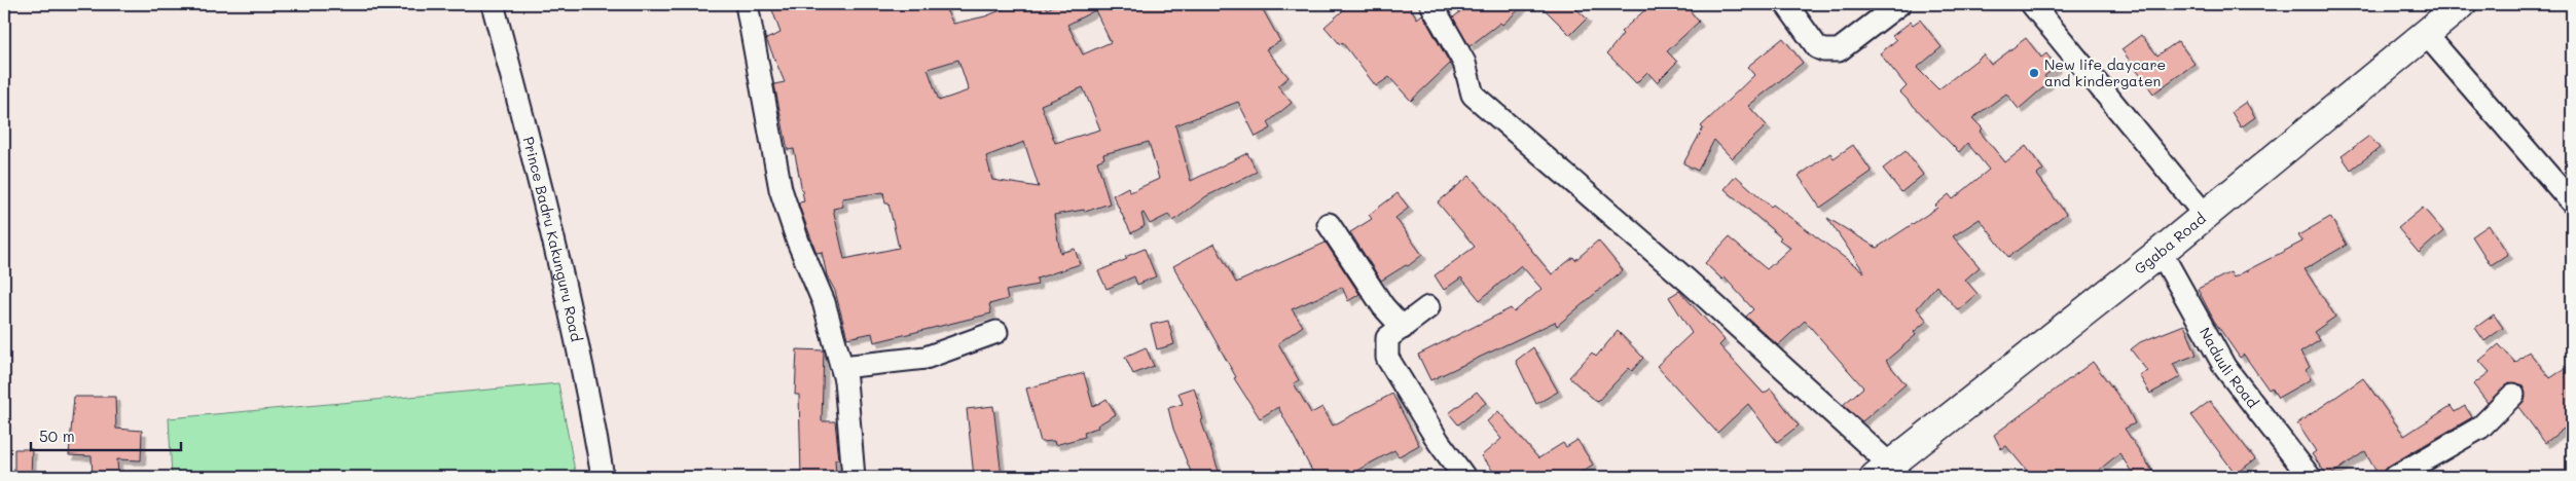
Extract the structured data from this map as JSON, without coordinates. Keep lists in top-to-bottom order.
{
  "streets": {
    "main road": ["Ggaba Road"],
    "street": ["Prince Badru Kakunguru Road", "Naduuli Road"]
  },
  "crossings": [
    ["Ggaba Road", "Naduuli Road"]
  ],
  "places": ["New life daycare and kindergaten"],
  "scale_bar": "50 m"
}
